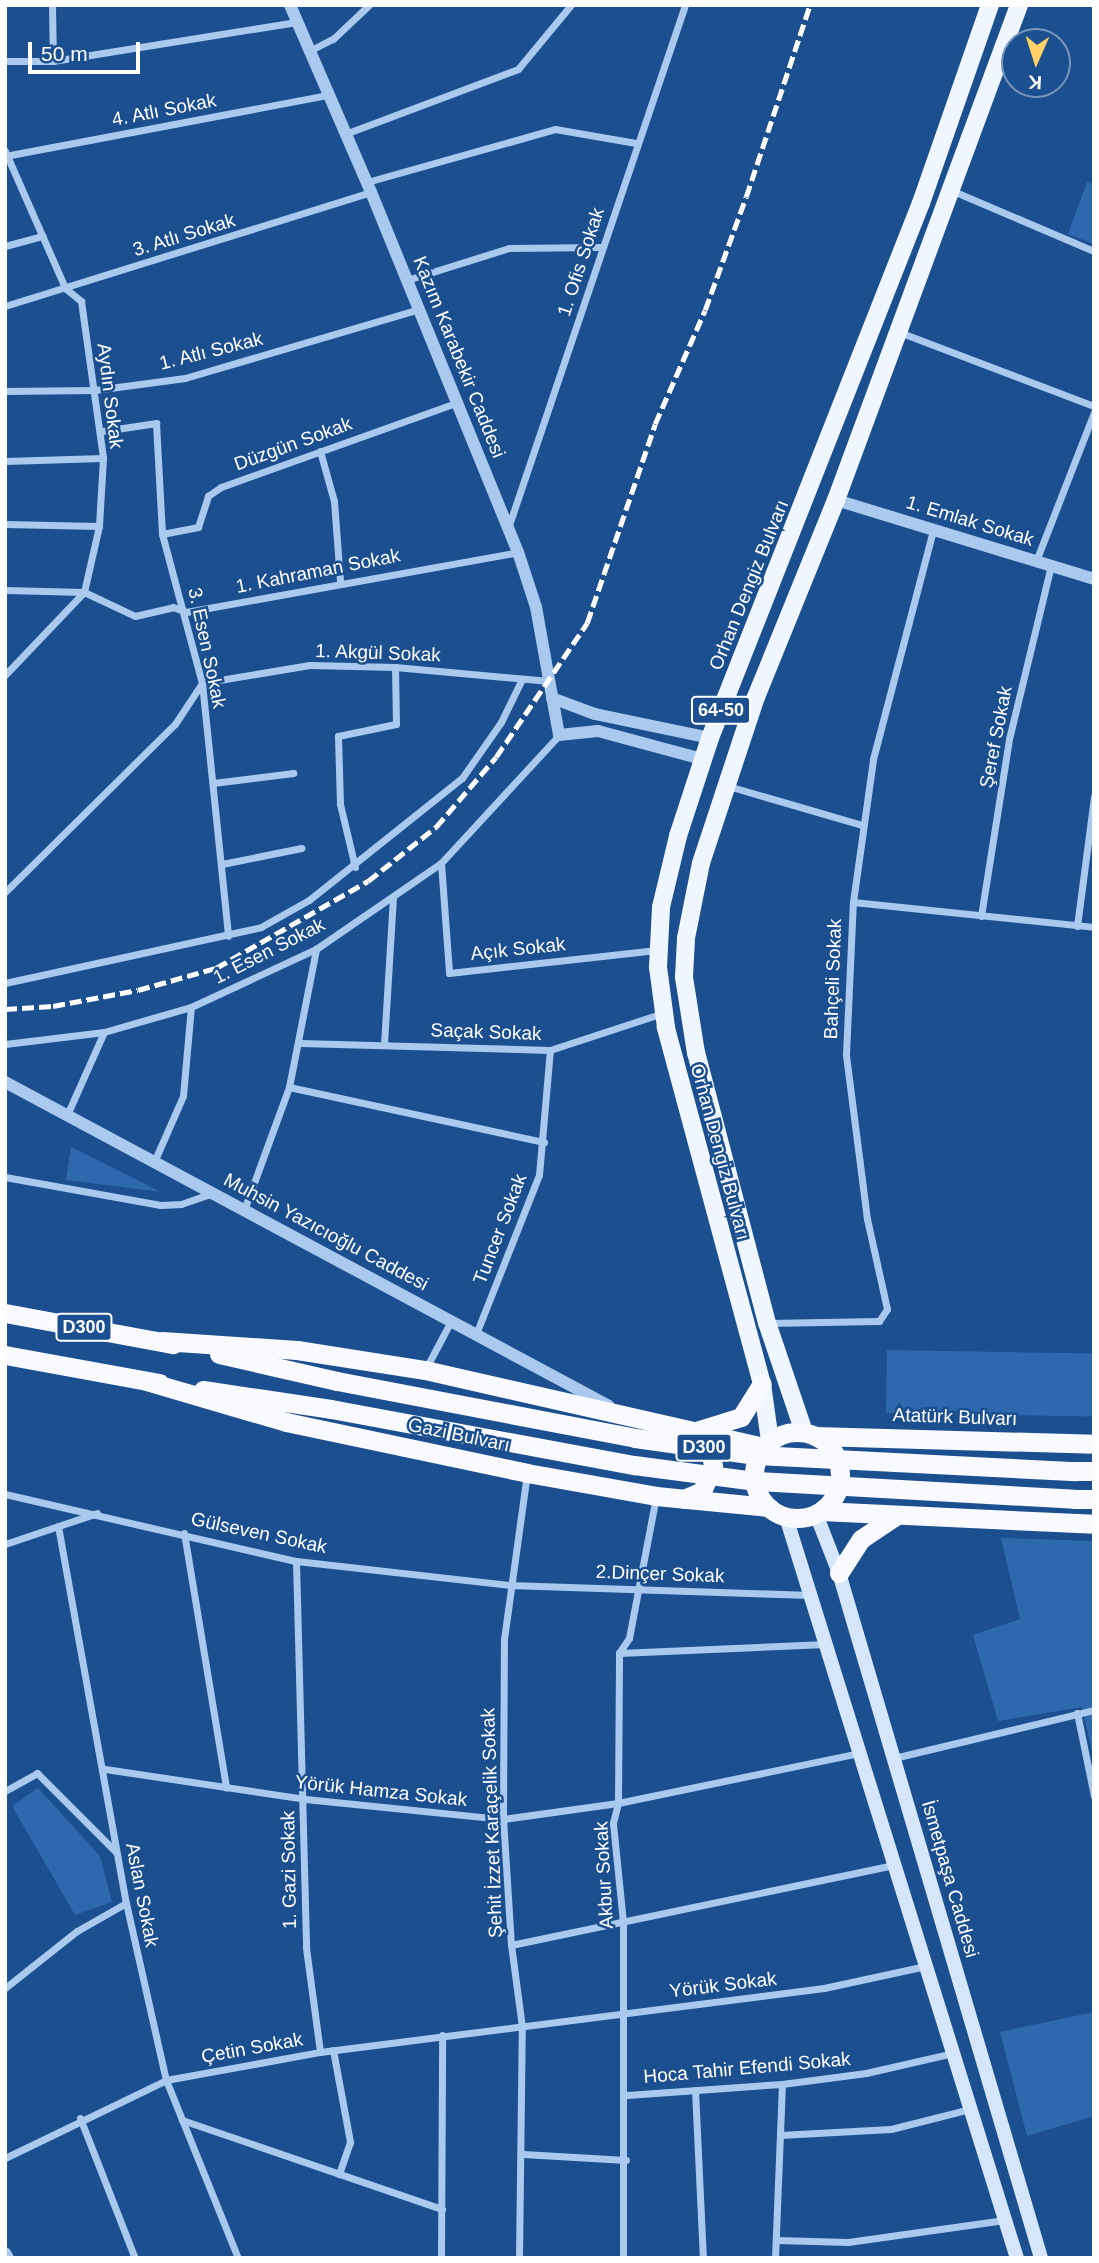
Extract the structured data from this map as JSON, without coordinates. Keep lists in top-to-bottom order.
{
  "streets": {
    "highway": ["D300", "Atatürk Bulvarı", "Gazi Bulvarı"],
    "main road": ["Orhan Dengiz Bulvarı", "64-50", "İsmetpaşa Caddesi"],
    "street": [
      "4. Atlı Sokak",
      "3. Atlı Sokak",
      "1. Ofis Sokak",
      "1. Atlı Sokak",
      "Kazım Karabekir Caddesi",
      "Aydın Sokak",
      "Düzgün Sokak",
      "1. Emlak Sokak",
      "1. Kahraman Sokak",
      "3. Esen Sokak",
      "1. Akgül Sokak",
      "Şeref Sokak",
      "Açık Sokak",
      "1. Esen Sokak",
      "Bahçeli Sokak",
      "Saçak Sokak",
      "Tuncer Sokak",
      "Muhsin Yazıcıoğlu Caddesi",
      "Gülseven Sokak",
      "2.Dinçer Sokak",
      "Yörük Hamza Sokak",
      "Şehit İzzet Karaçelik Sokak",
      "1. Gazi Sokak",
      "Akbur Sokak",
      "Aslan Sokak",
      "Yörük Sokak",
      "Çetin Sokak",
      "Hoca Tahir Efendi Sokak"
    ]
  },
  "crossings": [
    ["4. Atlı Sokak", "Kazım Karabekir Caddesi"],
    ["4. Atlı Sokak", "Aydın Sokak"],
    ["3. Atlı Sokak", "1. Ofis Sokak"],
    ["3. Atlı Sokak", "Kazım Karabekir Caddesi"],
    ["3. Atlı Sokak", "Aydın Sokak"],
    ["1. Ofis Sokak", "Kazım Karabekir Caddesi"],
    ["1. Atlı Sokak", "Kazım Karabekir Caddesi"],
    ["1. Atlı Sokak", "Aydın Sokak"],
    ["Kazım Karabekir Caddesi", "Düzgün Sokak"],
    ["Kazım Karabekir Caddesi", "1. Kahraman Sokak"],
    ["Kazım Karabekir Caddesi", "1. Akgül Sokak"],
    ["Kazım Karabekir Caddesi", "1. Esen Sokak"],
    ["Aydın Sokak", "1. Kahraman Sokak"],
    ["Aydın Sokak", "3. Esen Sokak"],
    ["Düzgün Sokak", "3. Esen Sokak"],
    ["1. Emlak Sokak", "Orhan Dengiz Bulvarı"],
    ["1. Emlak Sokak", "Şeref Sokak"],
    ["1. Emlak Sokak", "Bahçeli Sokak"],
    ["1. Kahraman Sokak", "3. Esen Sokak"],
    ["Orhan Dengiz Bulvarı", "Açık Sokak"],
    ["Orhan Dengiz Bulvarı", "Bahçeli Sokak"],
    ["Orhan Dengiz Bulvarı", "Saçak Sokak"],
    ["Orhan Dengiz Bulvarı", "Atatürk Bulvarı"],
    ["Orhan Dengiz Bulvarı", "Gazi Bulvarı"],
    ["Orhan Dengiz Bulvarı", "İsmetpaşa Caddesi"],
    ["3. Esen Sokak", "1. Akgül Sokak"],
    ["3. Esen Sokak", "1. Esen Sokak"],
    ["1. Akgül Sokak", "1. Esen Sokak"],
    ["Açık Sokak", "1. Esen Sokak"],
    ["Saçak Sokak", "Tuncer Sokak"],
    ["Tuncer Sokak", "Muhsin Yazıcıoğlu Caddesi"],
    ["Atatürk Bulvarı", "Gazi Bulvarı"],
    ["Atatürk Bulvarı", "İsmetpaşa Caddesi"],
    ["Gazi Bulvarı", "Şehit İzzet Karaçelik Sokak"],
    ["Gazi Bulvarı", "Akbur Sokak"],
    ["Gazi Bulvarı", "İsmetpaşa Caddesi"],
    ["Gülseven Sokak", "2.Dinçer Sokak"],
    ["Gülseven Sokak", "Şehit İzzet Karaçelik Sokak"],
    ["Gülseven Sokak", "1. Gazi Sokak"],
    ["2.Dinçer Sokak", "Şehit İzzet Karaçelik Sokak"],
    ["2.Dinçer Sokak", "Akbur Sokak"],
    ["Yörük Hamza Sokak", "Şehit İzzet Karaçelik Sokak"],
    ["Yörük Hamza Sokak", "1. Gazi Sokak"],
    ["Yörük Hamza Sokak", "Akbur Sokak"],
    ["Yörük Hamza Sokak", "Aslan Sokak"],
    ["Şehit İzzet Karaçelik Sokak", "Yörük Sokak"],
    ["Şehit İzzet Karaçelik Sokak", "Çetin Sokak"],
    ["1. Gazi Sokak", "Çetin Sokak"],
    ["Akbur Sokak", "Yörük Sokak"],
    ["Akbur Sokak", "Hoca Tahir Efendi Sokak"],
    ["Aslan Sokak", "Çetin Sokak"],
    ["Yörük Sokak", "Çetin Sokak"]
  ],
  "scale_bar": "50 m",
  "north": "bottom"
}
